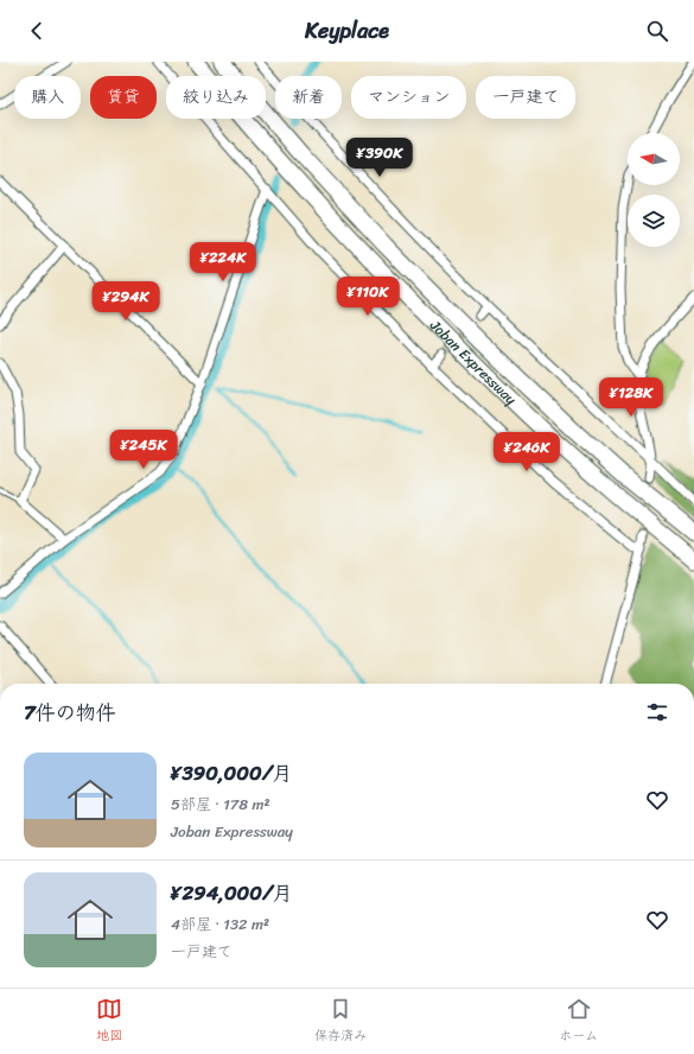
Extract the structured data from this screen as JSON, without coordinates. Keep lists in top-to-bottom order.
{
  "streets": {
    "highway": ["Joban Expressway"]
  },
  "north": "left",
  "page": {
    "header": "Keyplace",
    "chip": [
      "購入",
      "賃貸",
      "絞り込み",
      "新着",
      "マンション",
      "一戸建て"
    ],
    "price": [
      "¥390K",
      "¥224K",
      "¥110K",
      "¥294K",
      "¥128K",
      "¥245K",
      "¥246K"
    ],
    "heading": "7件の物件",
    "list": [
      {
        "name": "¥390,000/月",
        "note": "5部屋 · 178 m² · Joban Expressway"
      },
      {
        "name": "¥294,000/月",
        "note": "4部屋 · 132 m² · 一戸建て"
      }
    ],
    "tabs": ["地図", "保存済み", "ホーム"]
  }
}
